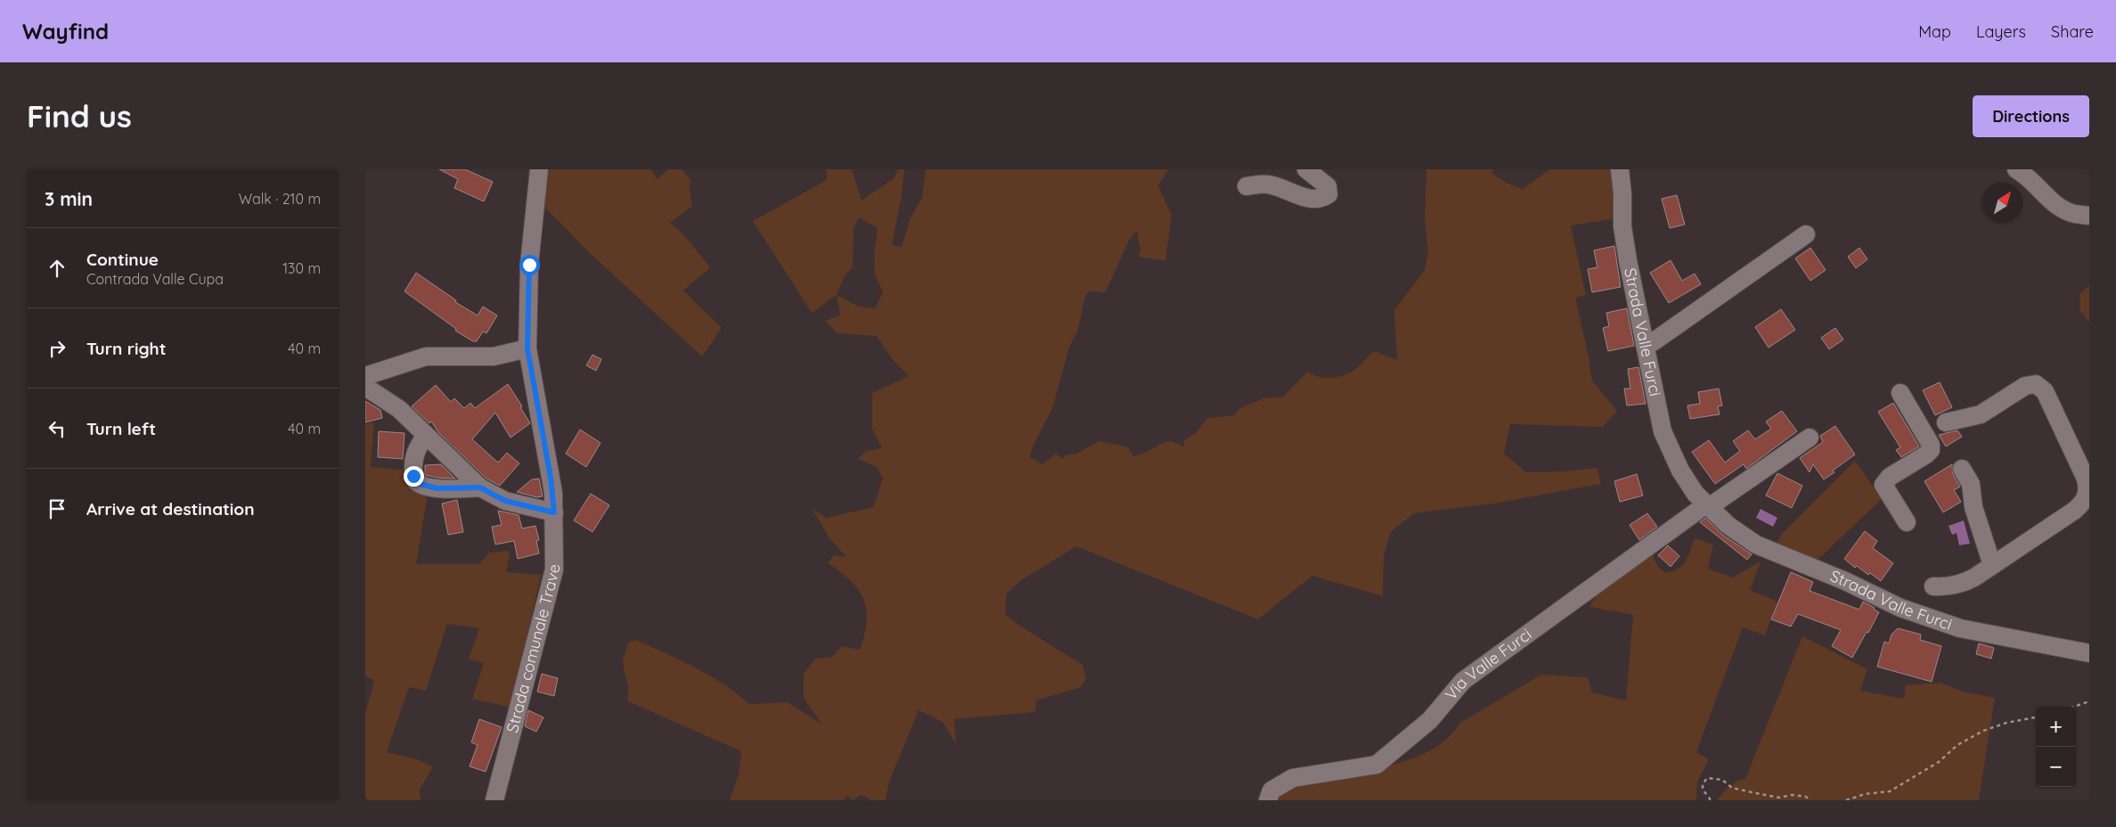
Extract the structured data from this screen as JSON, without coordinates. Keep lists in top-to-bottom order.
{
  "streets": {
    "street": ["Strada Valle Furci", "Strada comunale Trave", "Via Valle Furci"]
  },
  "crossings": [
    ["Strada Valle Furci", "Via Valle Furci"]
  ],
  "north": "top right",
  "page": {
    "header": "Wayfind",
    "nav": ["Map", "Layers", "Share"],
    "buttons": "Directions",
    "title": "Find us",
    "heading": ["3 min", "Walk · 210 m"],
    "list": [
      ["Continue", "Contrada Valle Cupa", "130 m"],
      ["Turn right", "40 m"],
      ["Turn left", "40 m"],
      "Arrive at destination"
    ],
    "map_buttons": ["+", "−"]
  }
}
